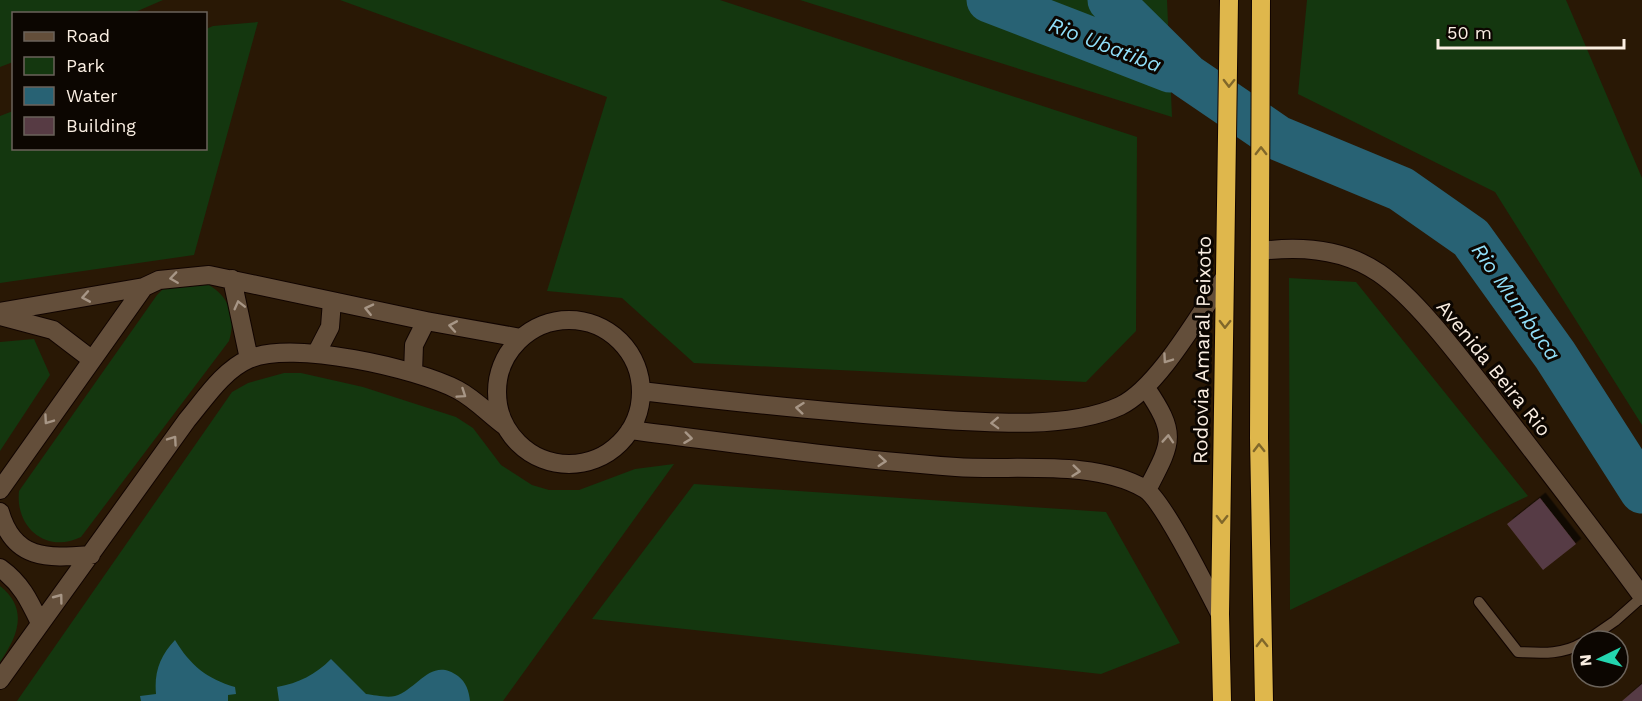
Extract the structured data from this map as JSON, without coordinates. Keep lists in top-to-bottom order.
{
  "streets": {
    "highway": ["Rodovia Amaral Peixoto"],
    "street": ["Avenida Beira Rio"]
  },
  "water": ["Rio Ubatiba", "Rio Mumbuca"],
  "legend": [
    "Road",
    "Park",
    "Water",
    "Building"
  ],
  "scale_bar": "50 m",
  "north": "left"
}
